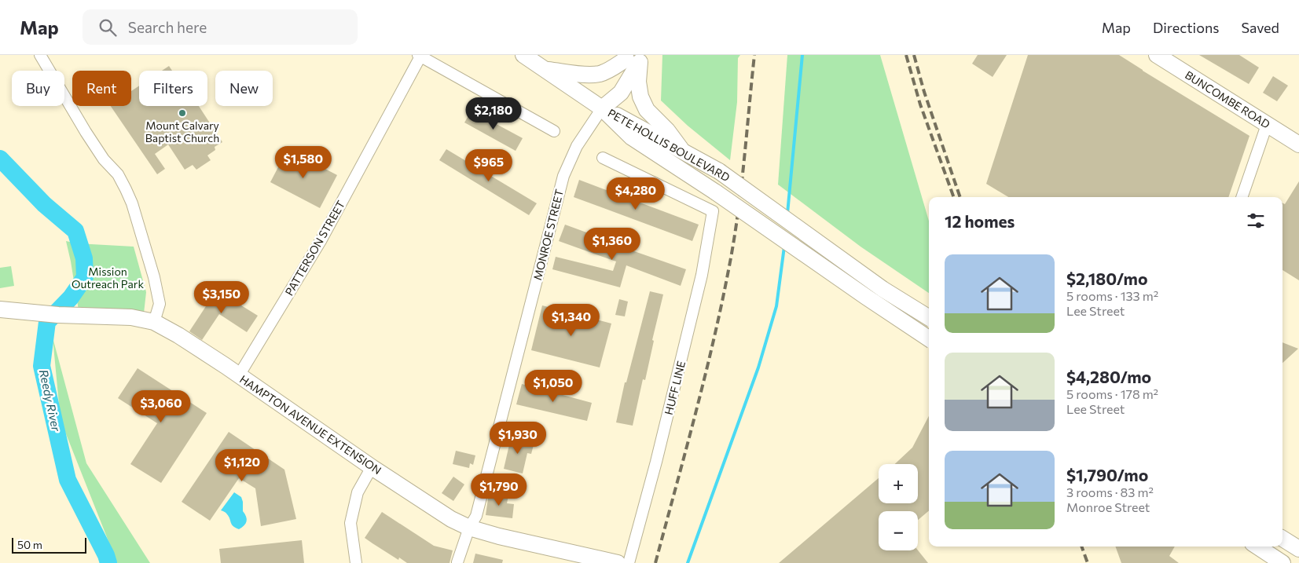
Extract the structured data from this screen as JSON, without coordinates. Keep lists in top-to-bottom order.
{
  "streets": {
    "street": [
      "BUNCOMBE ROAD",
      "PETE HOLLIS BOULEVARD",
      "MONROE STREET",
      "PATTERSON STREET",
      "HUFF LINE",
      "HAMPTON AVENUE EXTENSION"
    ]
  },
  "crossings": [
    ["PETE HOLLIS BOULEVARD", "MONROE STREET"],
    ["MONROE STREET", "HAMPTON AVENUE EXTENSION"],
    ["PATTERSON STREET", "HAMPTON AVENUE EXTENSION"]
  ],
  "water": ["Reedy River"],
  "parks": ["Mission Outreach Park"],
  "places": ["Mount Calvary Baptist Church"],
  "scale_bar": "50 m",
  "page": {
    "header": "Map",
    "search": "Search here",
    "nav": ["Map", "Directions", "Saved"],
    "chip": [
      "Buy",
      "Rent",
      "Filters",
      "New"
    ],
    "price": [
      "$2,180",
      "$1,580",
      "$965",
      "$4,280",
      "$1,360",
      "$3,150",
      "$1,340",
      "$1,050",
      "$3,060",
      "$1,930",
      "$1,120",
      "$1,790"
    ],
    "heading": "12 homes",
    "list": [
      {
        "name": "$2,180/mo",
        "note": "5 rooms · 133 m² · Lee Street"
      },
      {
        "name": "$4,280/mo",
        "note": "5 rooms · 178 m² · Lee Street"
      },
      {
        "name": "$1,790/mo",
        "note": "3 rooms · 83 m² · Monroe Street"
      }
    ],
    "map_buttons": ["+", "−"],
    "scale": "50 m"
  }
}
